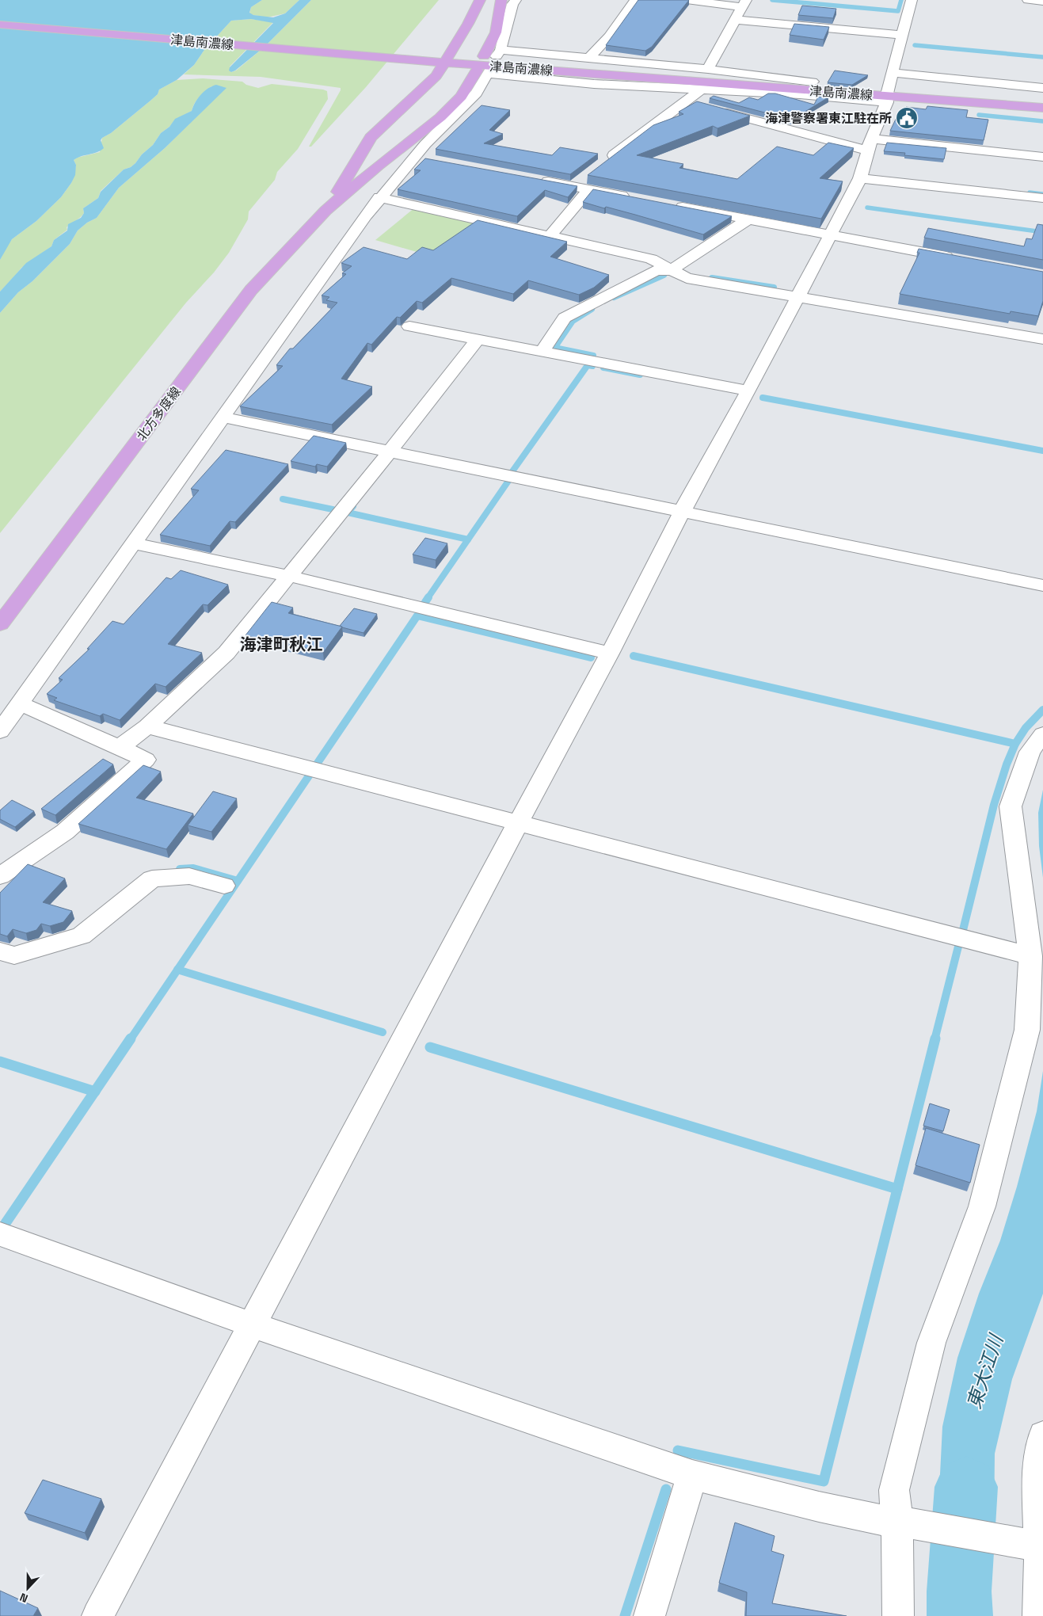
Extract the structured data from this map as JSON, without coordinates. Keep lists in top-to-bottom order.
{
  "streets": {
    "main road": ["津島南濃線", "北方多度線"]
  },
  "districts": ["海津町秋江"],
  "water": ["東大江川"],
  "places": {
    "public building": ["海津警察署東江駐在所"]
  },
  "north": "bottom"
}
